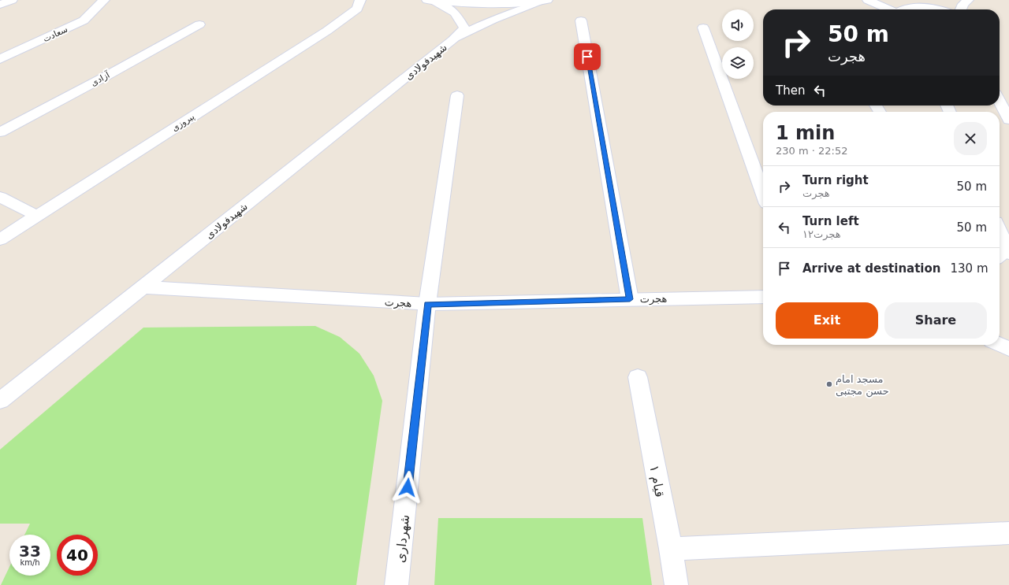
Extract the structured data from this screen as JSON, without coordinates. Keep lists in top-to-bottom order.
{
  "streets": {
    "street": [
      "سعادت",
      "شهیدفولادی",
      "آزادی",
      "پیروزی",
      "هجرت",
      "قیام ۱",
      "شهرداری"
    ]
  },
  "crossings": [
    ["شهیدفولادی", "هجرت"],
    ["هجرت", "شهرداری"]
  ],
  "places": ["مسجد امام حسن مجتبی"],
  "page": {
    "turn": ["50 m", "هجرت"],
    "then": "Then",
    "heading": ["1 min", "230 m · 22:52"],
    "list": [
      {
        "name": "Turn right",
        "note": "هجرت",
        "value": "50 m"
      },
      {
        "name": "Turn left",
        "note": "هجرت۱۲",
        "value": "50 m"
      },
      {
        "name": "Arrive at destination",
        "value": "130 m"
      }
    ],
    "buttons": ["Exit", "Share"],
    "speed": "33 km/h",
    "limit": "40"
  }
}
